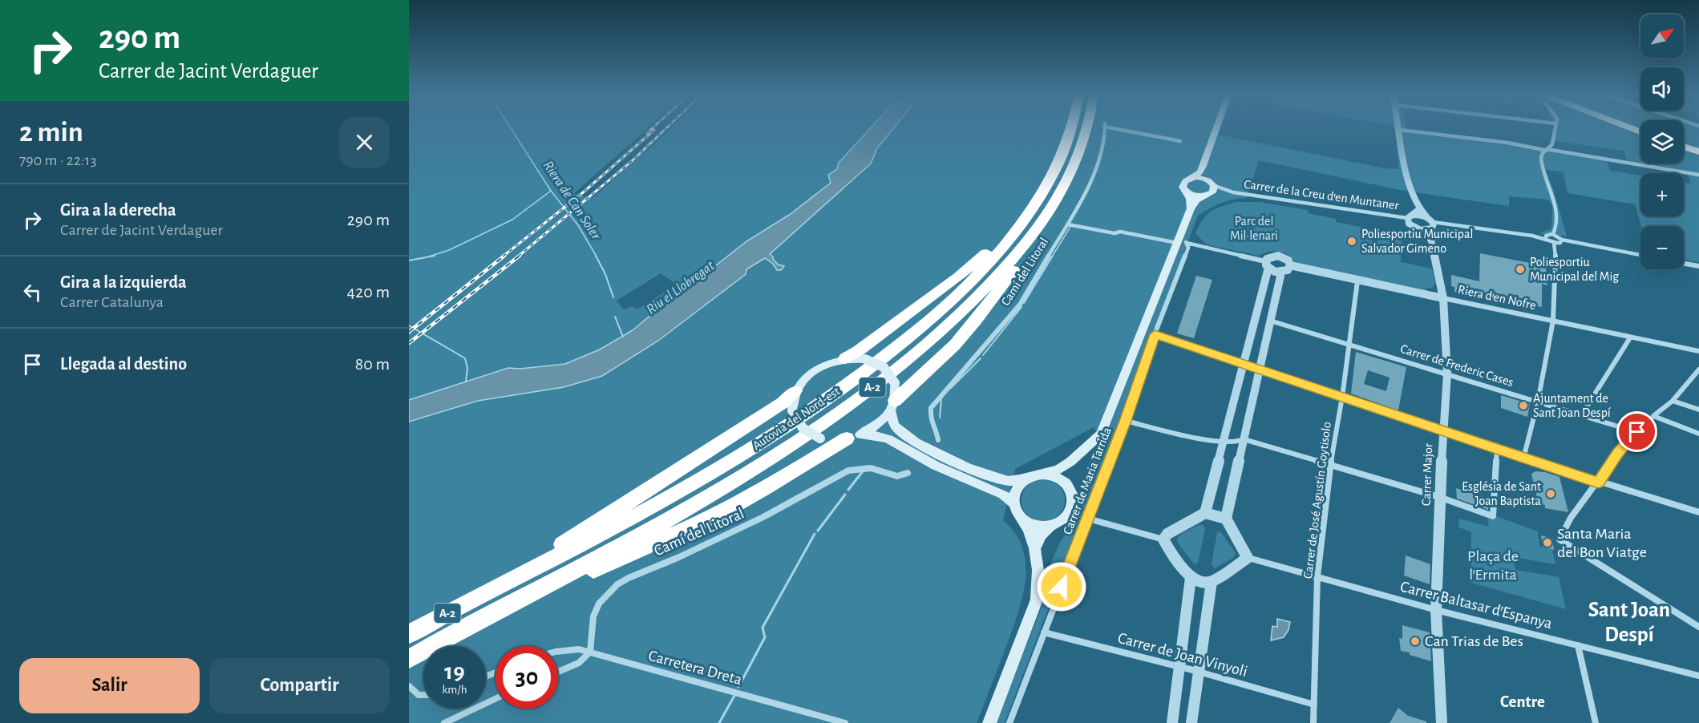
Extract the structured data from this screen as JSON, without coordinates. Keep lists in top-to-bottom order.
{
  "streets": {
    "highway": ["A-2", "Autovia del Nord-est"],
    "main road": ["Carrer de Maria Tarrida"],
    "street": [
      "Carrer de la Creu d'en Muntaner",
      "Camí del Litoral",
      "Riera d'en Nofre",
      "Carrer de Frederic Cases",
      "Carrer Major",
      "Carrer de José Agustín Goytisolo",
      "Carrer Baltasar d'Espanya",
      "Carrer de Joan Vinyoli",
      "Carretera Dreta"
    ]
  },
  "crossings": [
    ["Carrer de la Creu d'en Muntaner", "Carrer de Maria Tarrida"],
    ["Camí del Litoral", "Carretera Dreta"],
    ["Riera d'en Nofre", "Carrer Major"],
    ["Riera d'en Nofre", "Carrer de José Agustín Goytisolo"],
    ["Carrer de Frederic Cases", "Carrer Major"],
    ["Carrer de Frederic Cases", "Carrer de José Agustín Goytisolo"],
    ["Carrer Major", "Carrer Baltasar d'Espanya"],
    ["Carrer de Maria Tarrida", "Carrer de Joan Vinyoli"],
    ["Carrer de José Agustín Goytisolo", "Carrer Baltasar d'Espanya"],
    ["Carrer de José Agustín Goytisolo", "Carrer de Joan Vinyoli"]
  ],
  "districts": ["Sant Joan Despí", "Centre"],
  "water": ["Riera de Can Soler", "Riu el Llobregat"],
  "parks": ["Parc del Mil·lenari", "Plaça de l'Ermita"],
  "places": [
    "Poliesportiu Municipal Salvador Gimeno",
    "Poliesportiu Municipal del Mig",
    "Ajuntament de Sant Joan Despí",
    "Església de Sant Joan Baptista",
    "Santa Maria del Bon Viatge",
    "Can Trias de Bes"
  ],
  "north": "top right",
  "page": {
    "turn": ["290 m", "Carrer de Jacint Verdaguer"],
    "map_buttons": ["+", "−"],
    "heading": ["2 min", "790 m · 22:13"],
    "list": [
      {
        "name": "Gira a la derecha",
        "note": "Carrer de Jacint Verdaguer",
        "value": "290 m"
      },
      {
        "name": "Gira a la izquierda",
        "note": "Carrer Catalunya",
        "value": "420 m"
      },
      {
        "name": "Llegada al destino",
        "value": "80 m"
      }
    ],
    "speed": "19 km/h",
    "limit": "30",
    "buttons": ["Salir", "Compartir"]
  }
}
